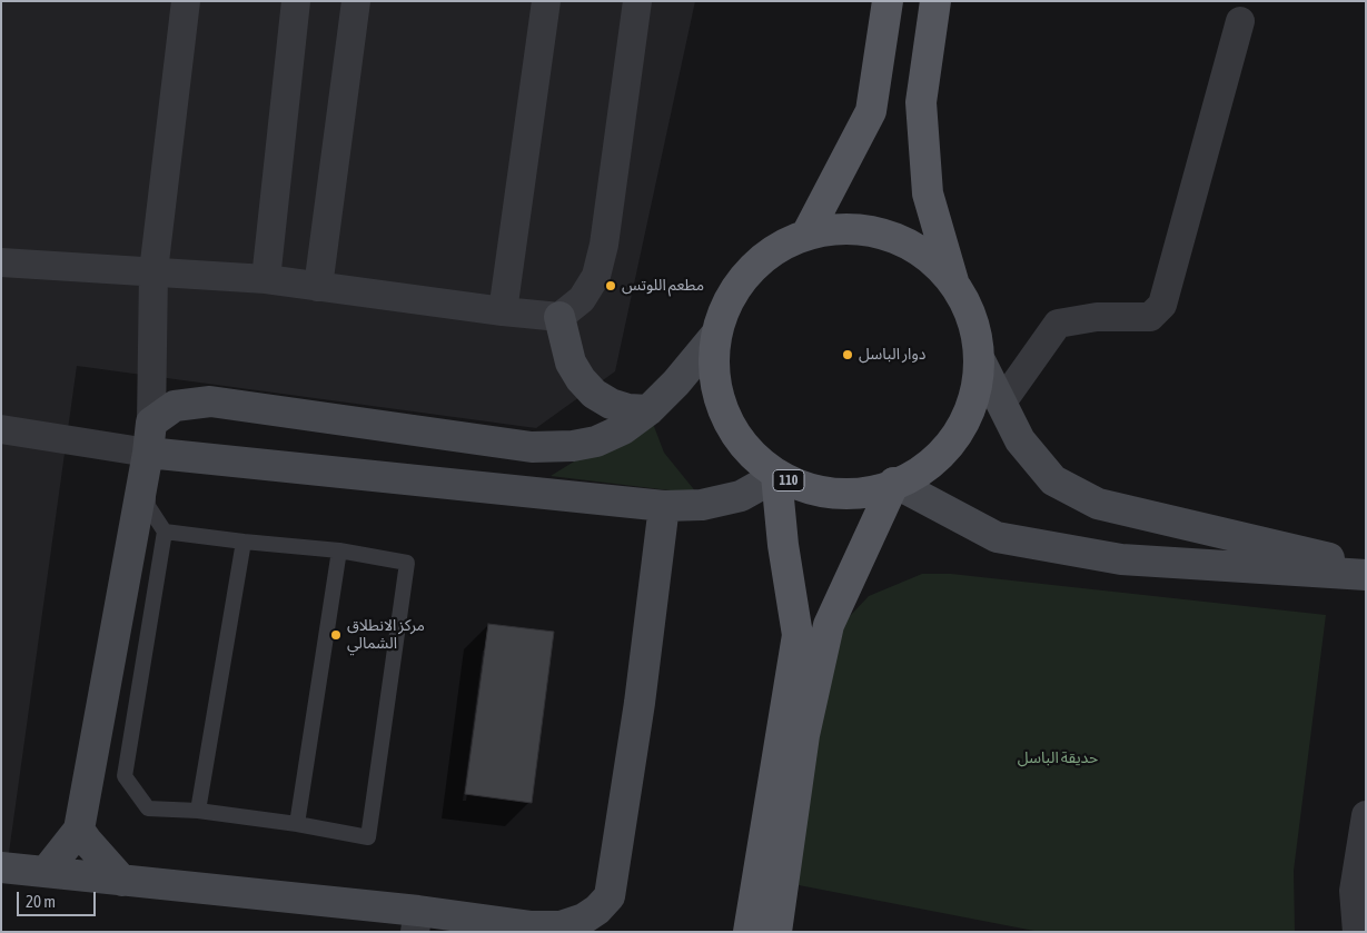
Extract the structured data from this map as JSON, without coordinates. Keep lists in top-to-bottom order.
{
  "streets": {
    "main road": ["110"]
  },
  "parks": ["حديقة الباسل"],
  "places": ["مطعم اللوتس", "دوار الباسل", "مركز الانطلاق الشمالي"],
  "scale_bar": "20 m"
}
